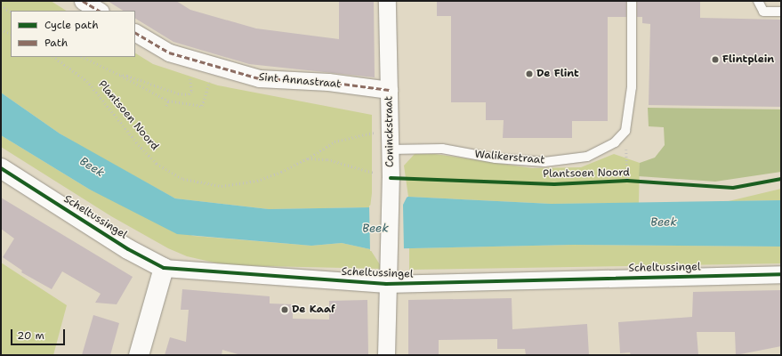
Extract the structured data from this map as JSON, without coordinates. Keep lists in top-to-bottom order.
{
  "streets": {
    "street": ["Sint Annastraat", "Coninckstraat", "Scheltussingel"],
    "lane": ["Walikerstraat"],
    "cycle path": ["Plantsoen Noord"]
  },
  "crossings": [
    ["Sint Annastraat", "Coninckstraat"],
    ["Plantsoen Noord", "Coninckstraat"],
    ["Coninckstraat", "Walikerstraat"],
    ["Coninckstraat", "Scheltussingel"]
  ],
  "water": ["Beek"],
  "places": ["Flintplein", "De Flint", "De Kaaf"],
  "legend": ["Cycle path", "Path"],
  "scale_bar": "20 m"
}
